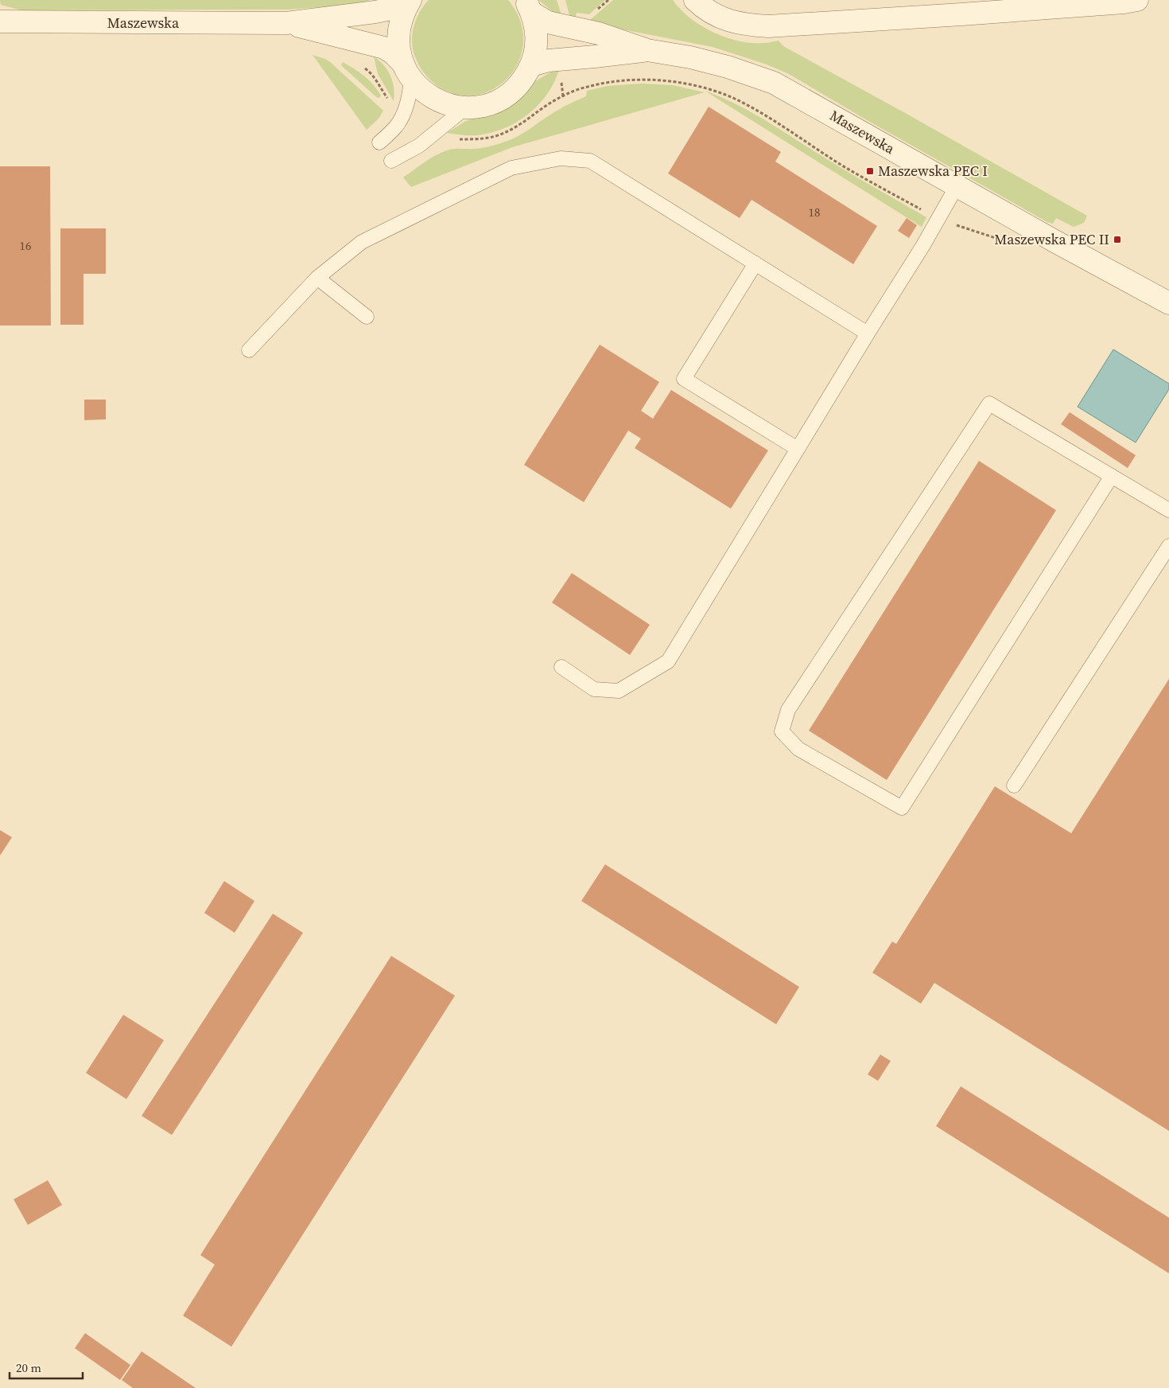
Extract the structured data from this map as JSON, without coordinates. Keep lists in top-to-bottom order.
{
  "streets": {
    "street": ["Maszewska"]
  },
  "places": {
    "transit": ["Maszewska PEC I", "Maszewska PEC II"]
  },
  "house_numbers": ["18", "16"],
  "scale_bar": "20 m"
}
